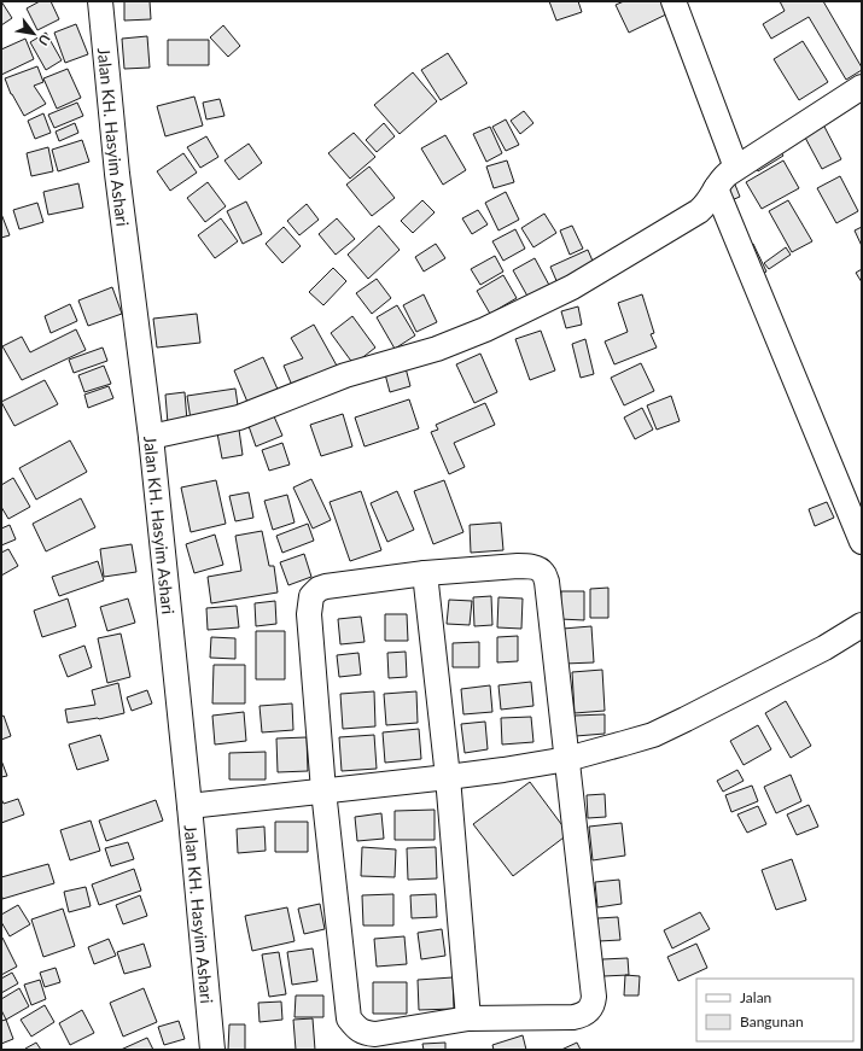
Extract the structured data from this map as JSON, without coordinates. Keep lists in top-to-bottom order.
{
  "streets": {
    "street": ["Jalan KH. Hasyim Ashari"]
  },
  "legend": ["Jalan", "Bangunan"],
  "north": "bottom right"
}
